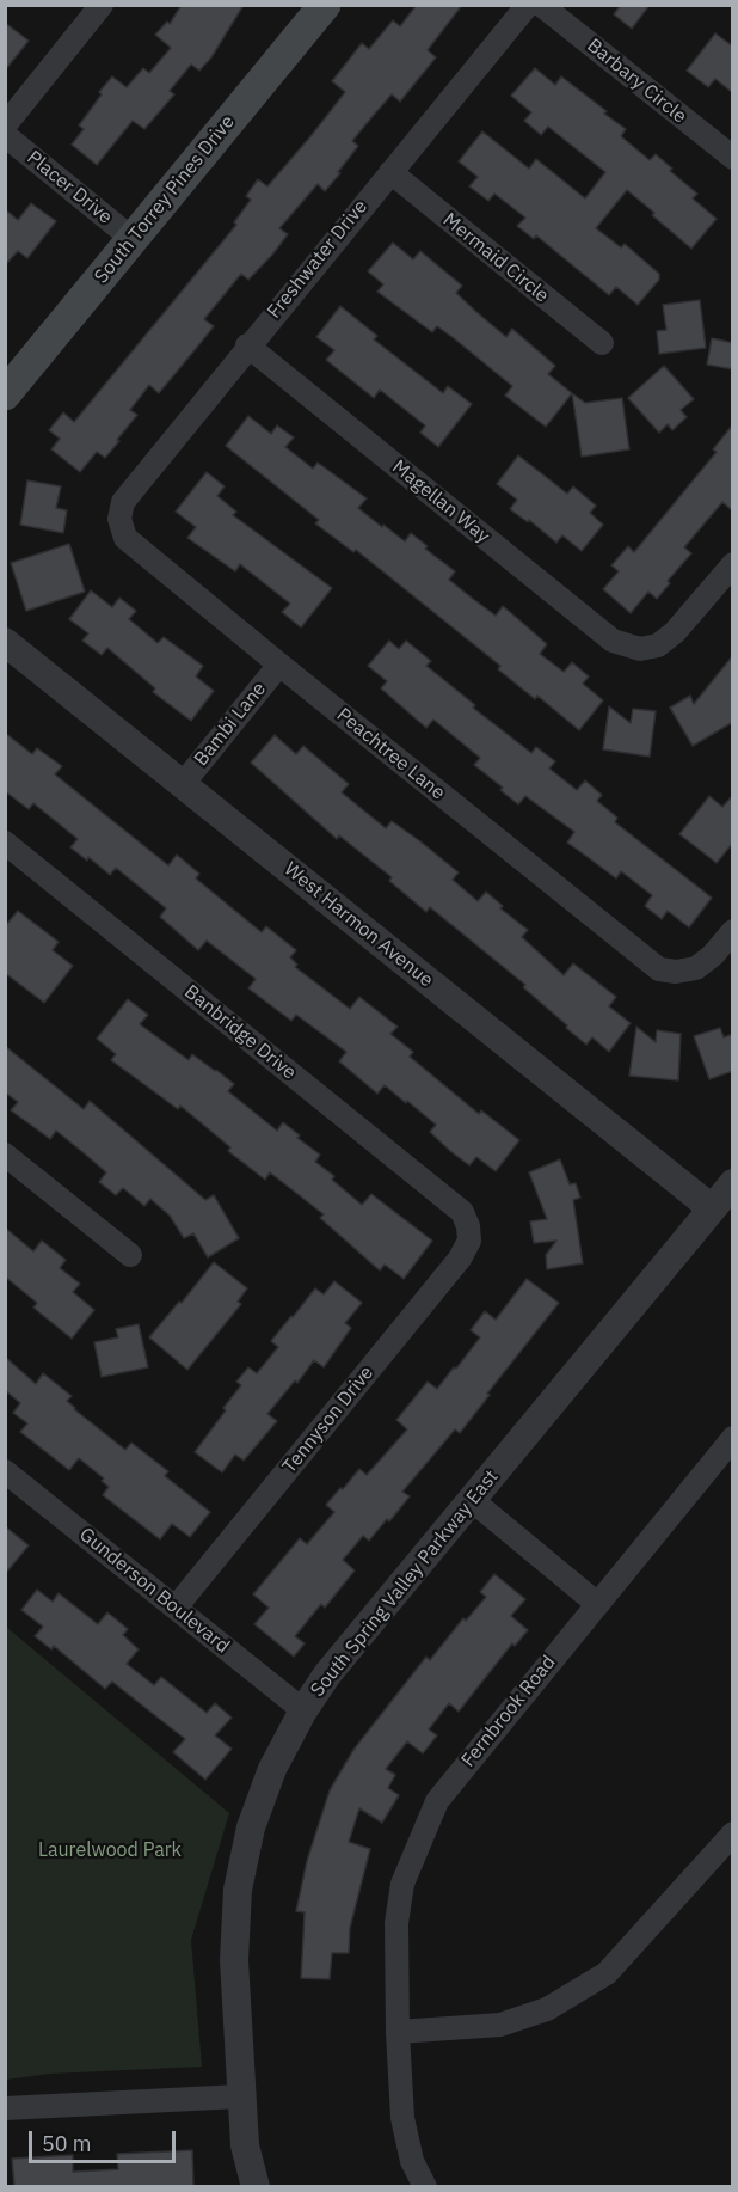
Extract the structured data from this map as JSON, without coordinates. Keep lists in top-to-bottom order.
{
  "streets": {
    "main road": ["South Torrey Pines Drive"],
    "street": [
      "Barbary Circle",
      "Placer Drive",
      "Mermaid Circle",
      "Freshwater Drive",
      "Magellan Way",
      "Bambi Lane",
      "Peachtree Lane",
      "West Harmon Avenue",
      "Banbridge Drive",
      "Tennyson Drive",
      "South Spring Valley Parkway East",
      "Gunderson Boulevard",
      "Fernbrook Road"
    ]
  },
  "crossings": [
    ["Placer Drive", "South Torrey Pines Drive"],
    ["Mermaid Circle", "Freshwater Drive"],
    ["Freshwater Drive", "Magellan Way"],
    ["Freshwater Drive", "Peachtree Lane"],
    ["Bambi Lane", "Peachtree Lane"],
    ["Bambi Lane", "West Harmon Avenue"],
    ["West Harmon Avenue", "South Spring Valley Parkway East"],
    ["Banbridge Drive", "Tennyson Drive"],
    ["Tennyson Drive", "Gunderson Boulevard"],
    ["South Spring Valley Parkway East", "Gunderson Boulevard"]
  ],
  "parks": ["Laurelwood Park"],
  "scale_bar": "50 m"
}
